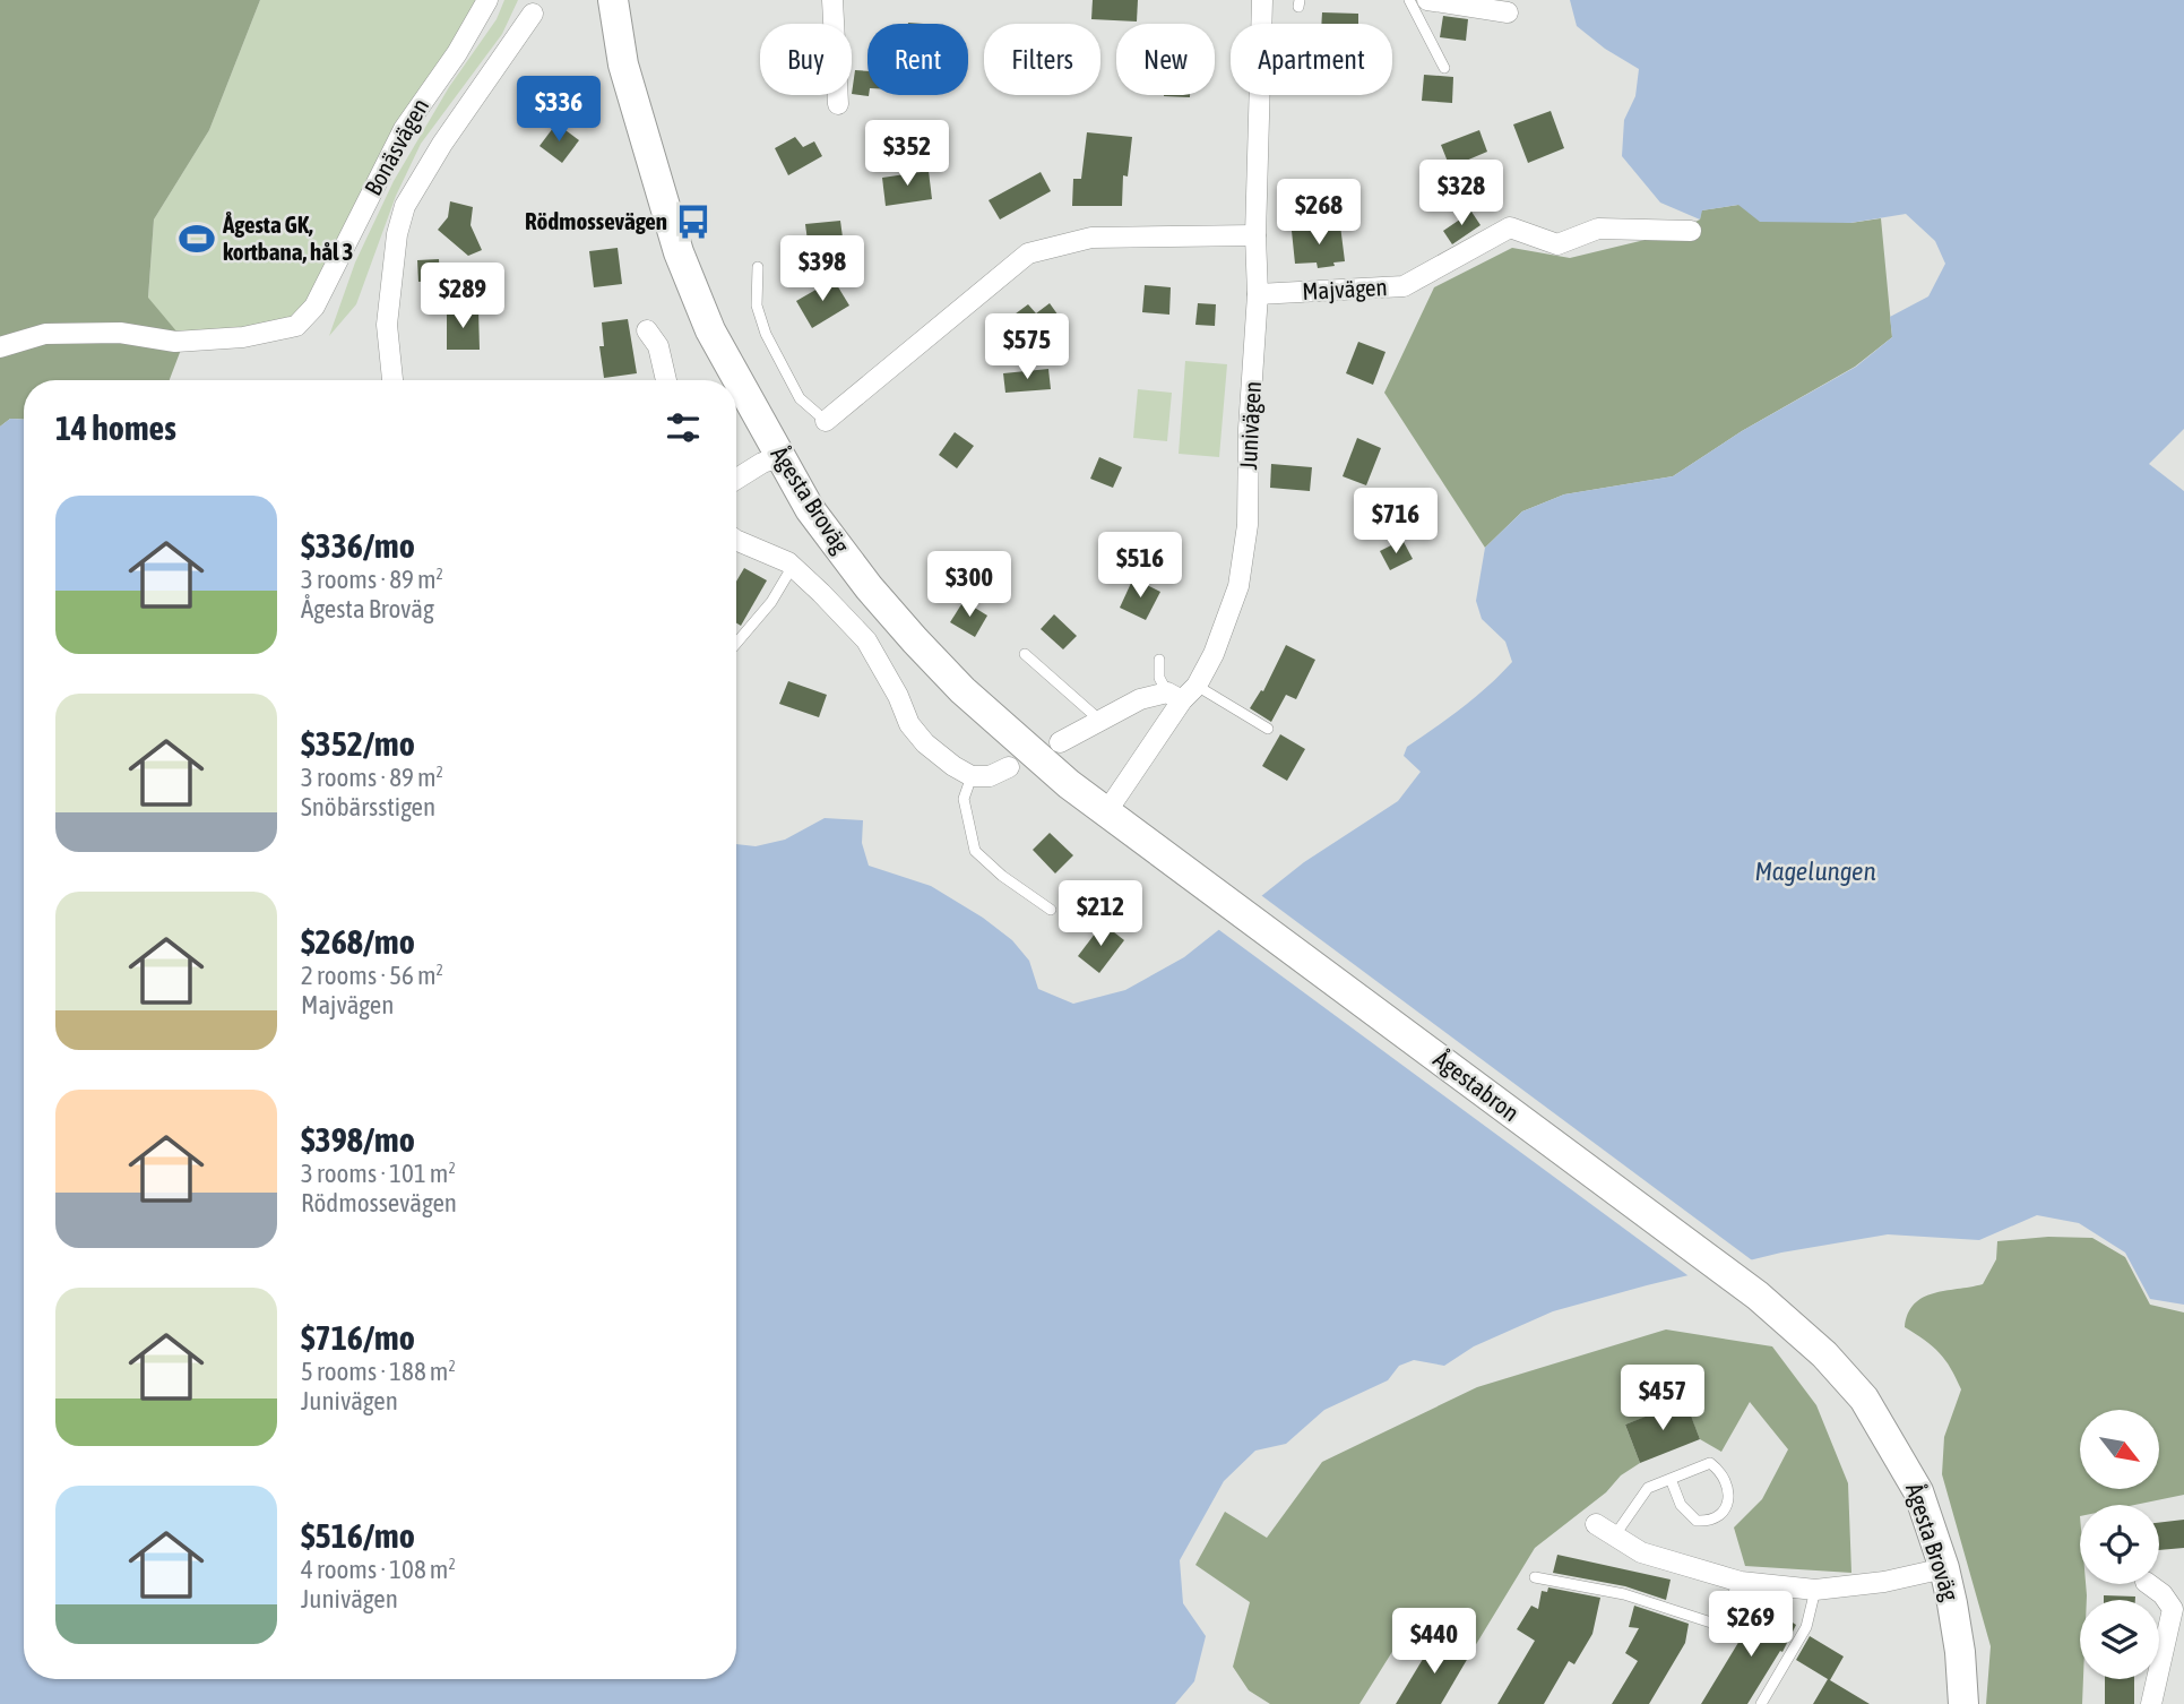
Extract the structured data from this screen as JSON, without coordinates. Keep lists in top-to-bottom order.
{
  "streets": {
    "main road": ["Ågesta Broväg", "Ågestabron"],
    "street": ["Bonäsvägen", "Majvägen", "Junivägen"]
  },
  "crossings": [
    ["Majvägen", "Junivägen"],
    ["Junivägen", "Ågesta Broväg"],
    ["Ågesta Broväg", "Ågestabron"]
  ],
  "water": ["Magelungen"],
  "places": {
    "bus stop": ["Rödmossevägen"],
    "sports": ["Ågesta GK, kortbana, hål 3"]
  },
  "north": "bottom right",
  "page": {
    "chip": [
      "Buy",
      "Rent",
      "Filters",
      "New",
      "Apartment"
    ],
    "price": [
      "$336",
      "$352",
      "$328",
      "$268",
      "$398",
      "$289",
      "$575",
      "$716",
      "$516",
      "$300",
      "$212",
      "$457",
      "$269",
      "$440"
    ],
    "heading": "14 homes",
    "list": [
      {
        "name": "$336/mo",
        "note": "3 rooms · 89 m² · Ågesta Broväg"
      },
      {
        "name": "$352/mo",
        "note": "3 rooms · 89 m² · Snöbärsstigen"
      },
      {
        "name": "$268/mo",
        "note": "2 rooms · 56 m² · Majvägen"
      },
      {
        "name": "$398/mo",
        "note": "3 rooms · 101 m² · Rödmossevägen"
      },
      {
        "name": "$716/mo",
        "note": "5 rooms · 188 m² · Junivägen"
      },
      {
        "name": "$516/mo",
        "note": "4 rooms · 108 m² · Junivägen"
      }
    ]
  }
}
